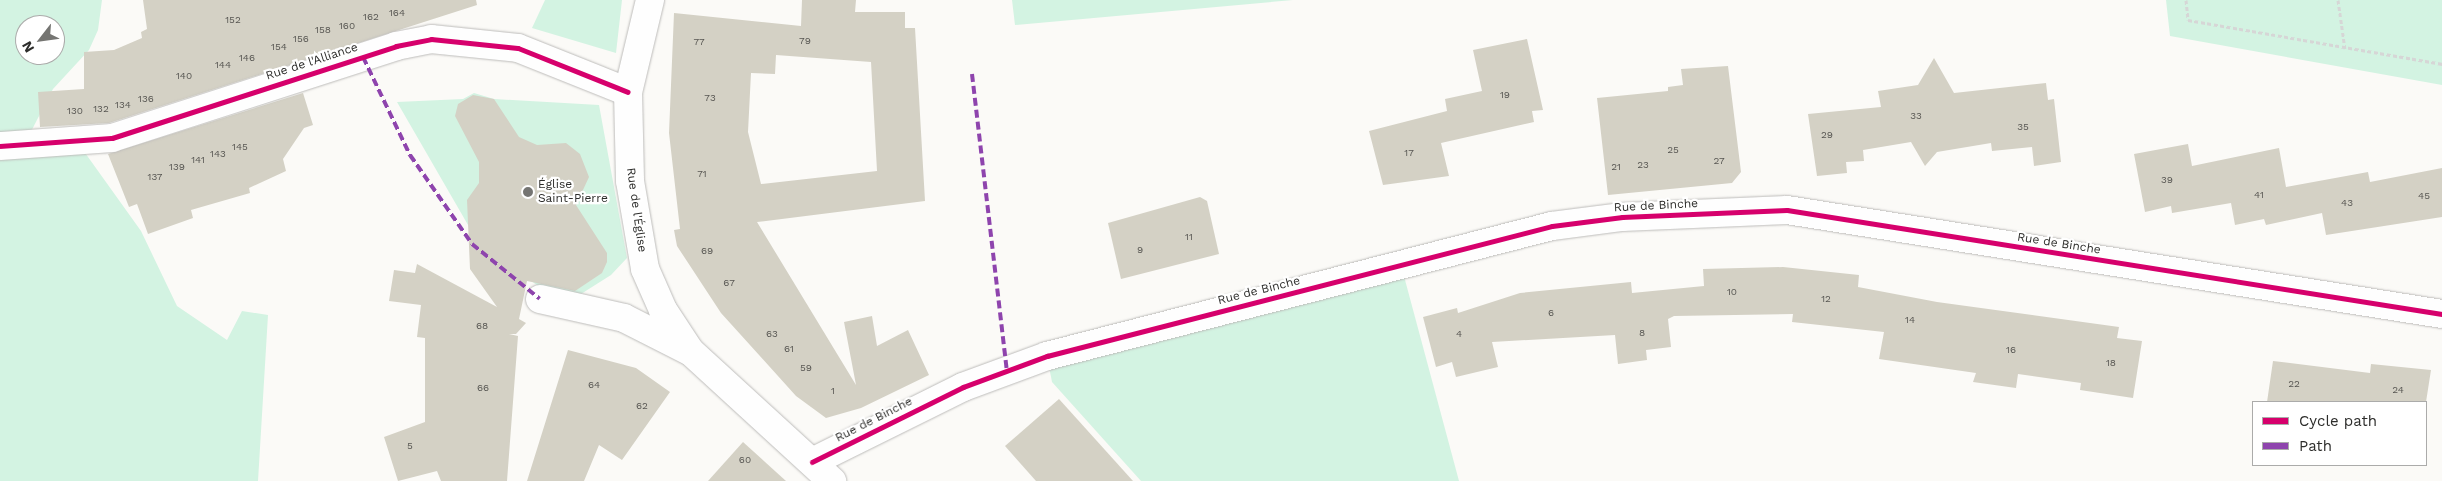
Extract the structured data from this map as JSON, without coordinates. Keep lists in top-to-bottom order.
{
  "streets": {
    "street": ["Rue de l'Alliance", "Rue de Binche", "Rue de l'Église"]
  },
  "crossings": [
    ["Rue de l'Alliance", "Rue de l'Église"],
    ["Rue de Binche", "Rue de l'Église"]
  ],
  "places": ["Église Saint-Pierre"],
  "house_numbers": [
    "164",
    "162",
    "152",
    "160",
    "158",
    "156",
    "79",
    "77",
    "154",
    "146",
    "144",
    "140",
    "19",
    "73",
    "136",
    "134",
    "132",
    "130",
    "33",
    "35",
    "29",
    "145",
    "25",
    "17",
    "143",
    "141",
    "27",
    "23",
    "139",
    "21",
    "71",
    "137",
    "39",
    "41",
    "45",
    "43",
    "11",
    "9",
    "69",
    "67",
    "10",
    "12",
    "6",
    "14",
    "68",
    "8",
    "63",
    "4",
    "61",
    "16",
    "18",
    "59",
    "22",
    "64",
    "66",
    "24",
    "1",
    "62",
    "5",
    "60"
  ],
  "legend": ["Cycle path", "Path"],
  "north": "bottom left"
}
